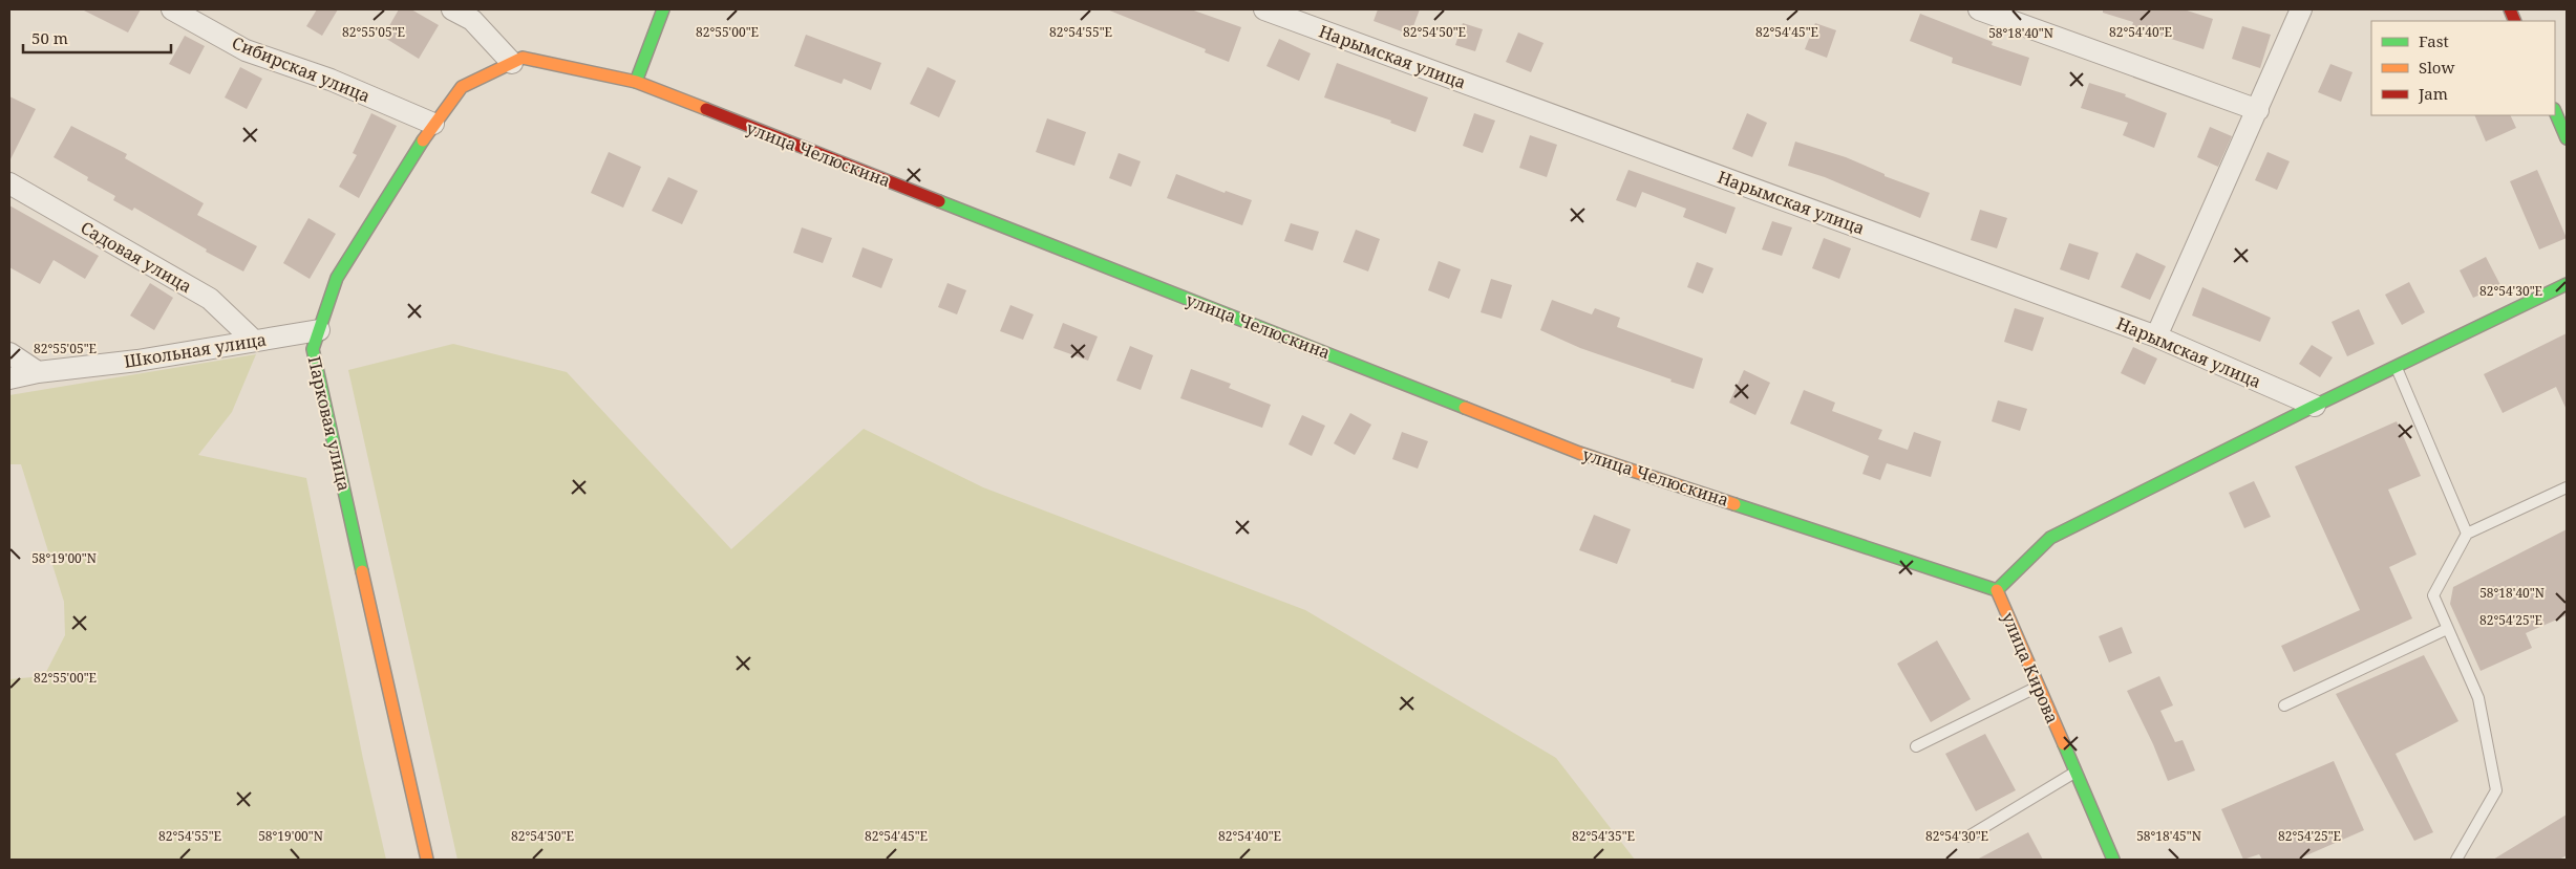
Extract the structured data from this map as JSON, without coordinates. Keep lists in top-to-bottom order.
{
  "streets": {
    "street": [
      "Нарымская улица",
      "Сибирская улица",
      "улица Челюскина",
      "Садовая улица",
      "Школьная улица",
      "Парковая улица",
      "улица Кирова"
    ]
  },
  "crossings": [
    ["Сибирская улица", "Парковая улица"],
    ["улица Челюскина", "Парковая улица"],
    ["улица Челюскина", "улица Кирова"],
    ["Садовая улица", "Школьная улица"],
    ["Школьная улица", "Парковая улица"]
  ],
  "legend": ["Fast", "Slow", "Jam"],
  "scale_bar": "50 m",
  "coordinates": [
    "82°55'05\"E",
    "82°55'00\"E",
    "82°54'55\"E",
    "82°54'50\"E",
    "82°54'45\"E",
    "82°54'40\"E",
    "58°18'40\"N",
    "82°54'30\"E",
    "58°19'00\"N",
    "82°54'25\"E",
    "58°18'45\"N",
    "82°54'35\"E"
  ]
}
